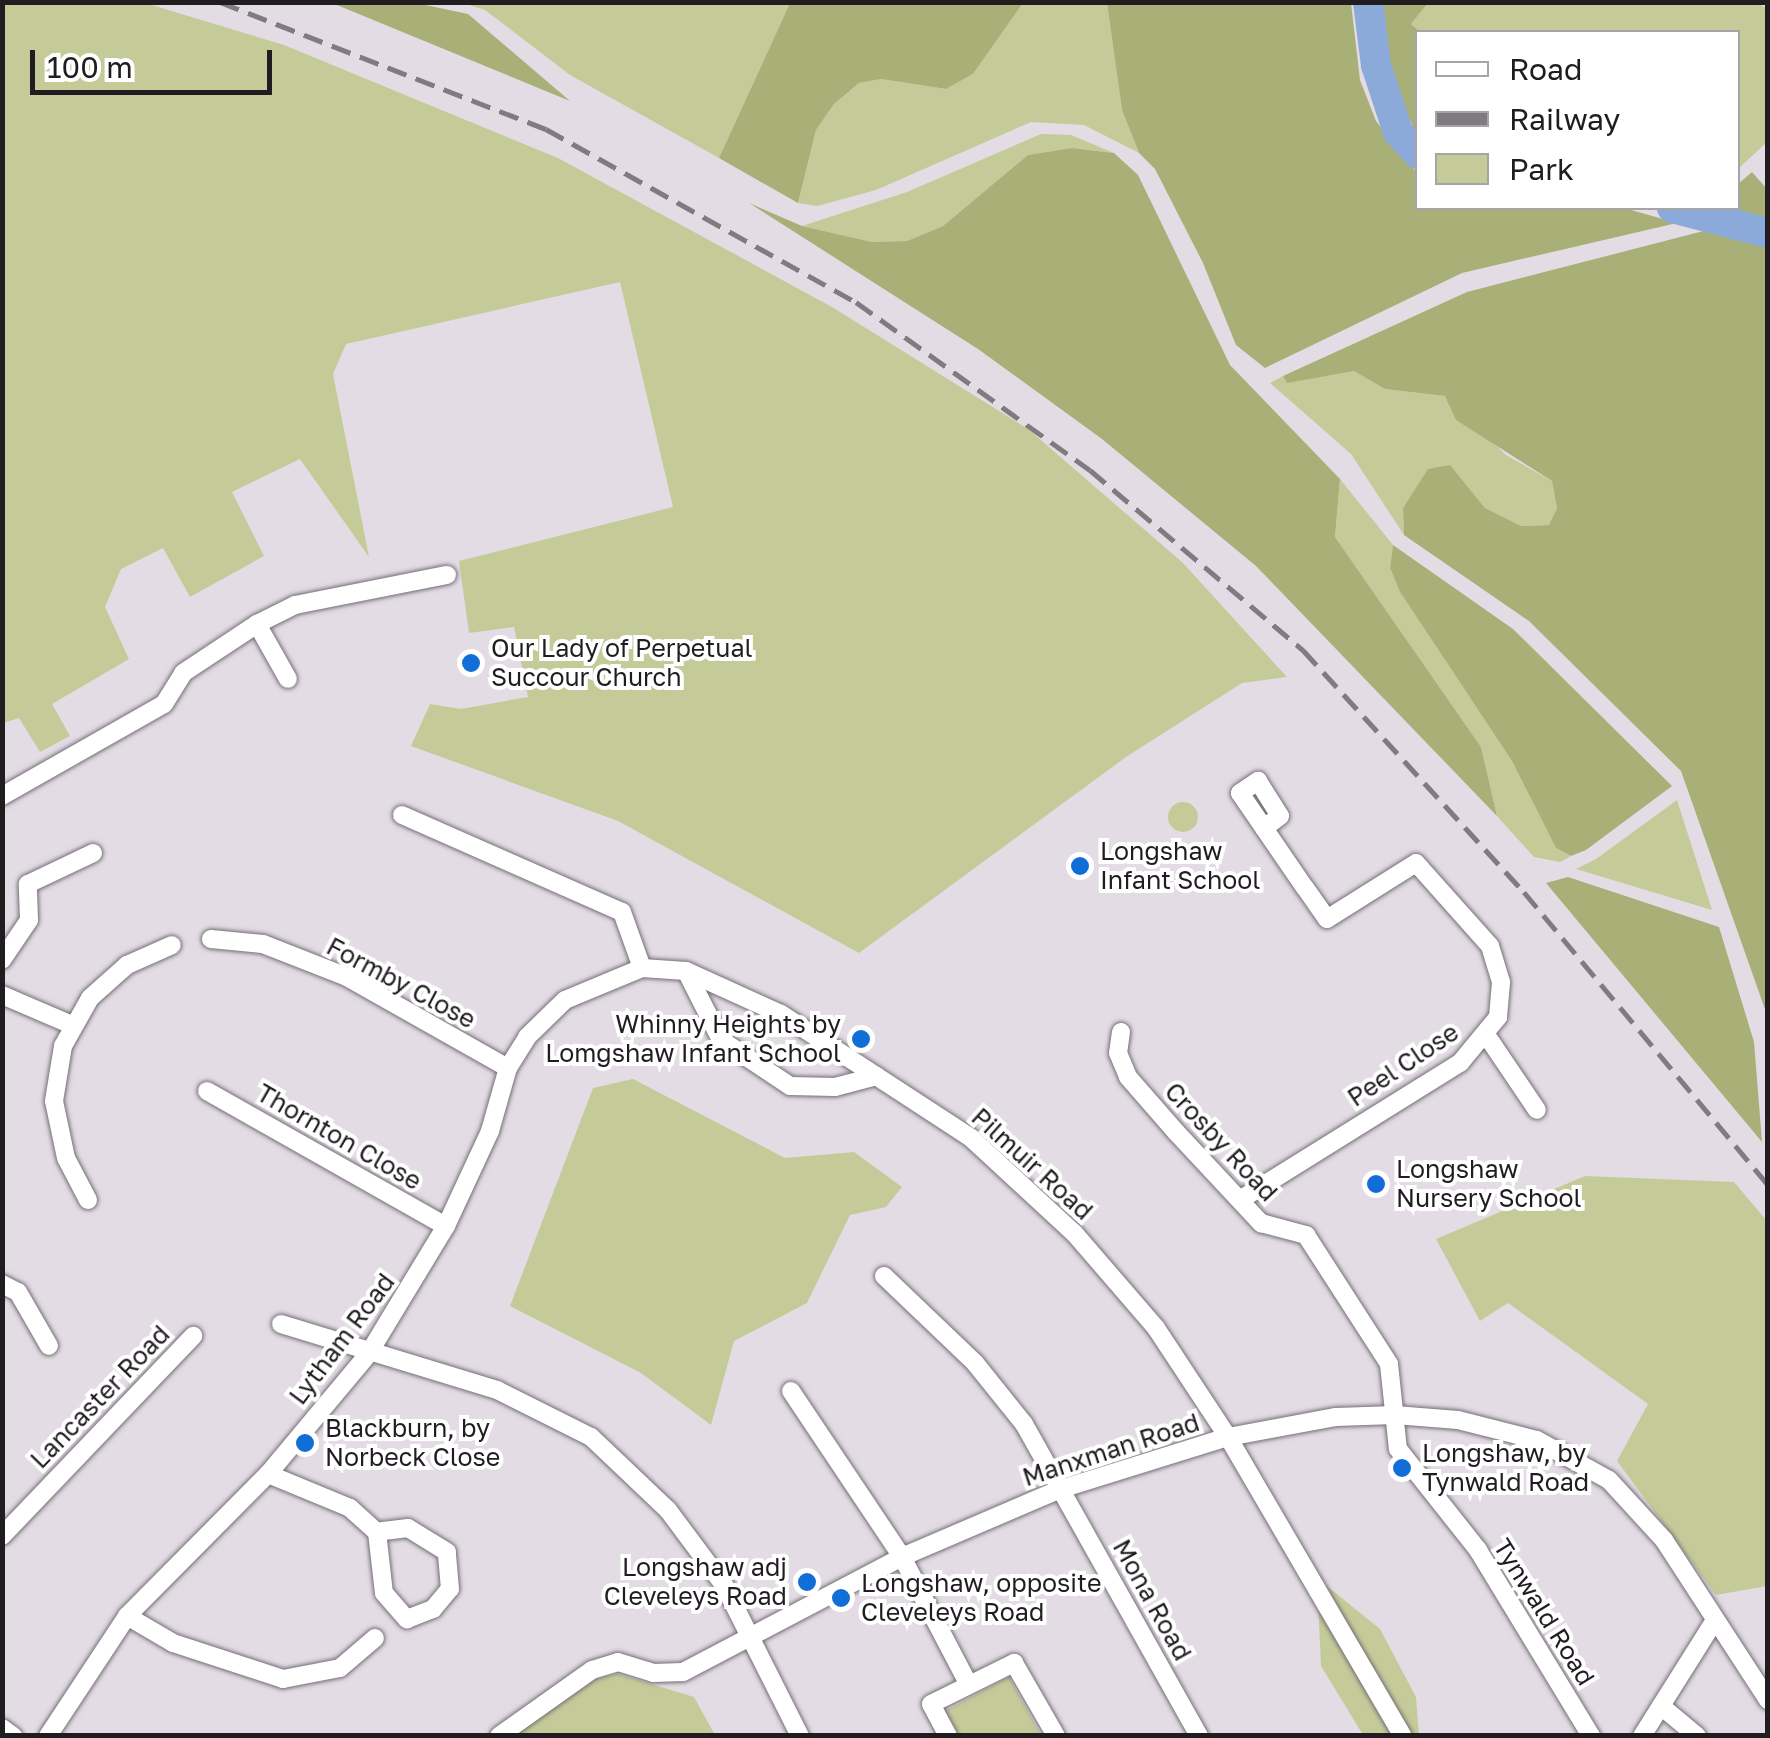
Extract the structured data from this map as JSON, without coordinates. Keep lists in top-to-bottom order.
{
  "streets": {
    "street": [
      "Formby Close",
      "Peel Close",
      "Thornton Close",
      "Crosby Road",
      "Pilmuir Road",
      "Lytham Road",
      "Lancaster Road",
      "Manxman Road",
      "Mona Road",
      "Tynwald Road"
    ]
  },
  "crossings": [
    ["Formby Close", "Lytham Road"],
    ["Peel Close", "Crosby Road"],
    ["Thornton Close", "Lytham Road"],
    ["Crosby Road", "Manxman Road"],
    ["Crosby Road", "Tynwald Road"],
    ["Pilmuir Road", "Lytham Road"],
    ["Pilmuir Road", "Manxman Road"],
    ["Manxman Road", "Mona Road"],
    ["Manxman Road", "Tynwald Road"]
  ],
  "places": [
    "Our Lady of Perpetual Succour Church",
    "Longshaw Infant School",
    "Whinny Heights by Lomgshaw Infant School",
    "Longshaw Nursery School",
    "Blackburn, by Norbeck Close",
    "Longshaw, by Tynwald Road",
    "Longshaw adj Cleveleys Road",
    "Longshaw, opposite Cleveleys Road"
  ],
  "legend": ["Road", "Railway", "Park"],
  "scale_bar": "100 m"
}
